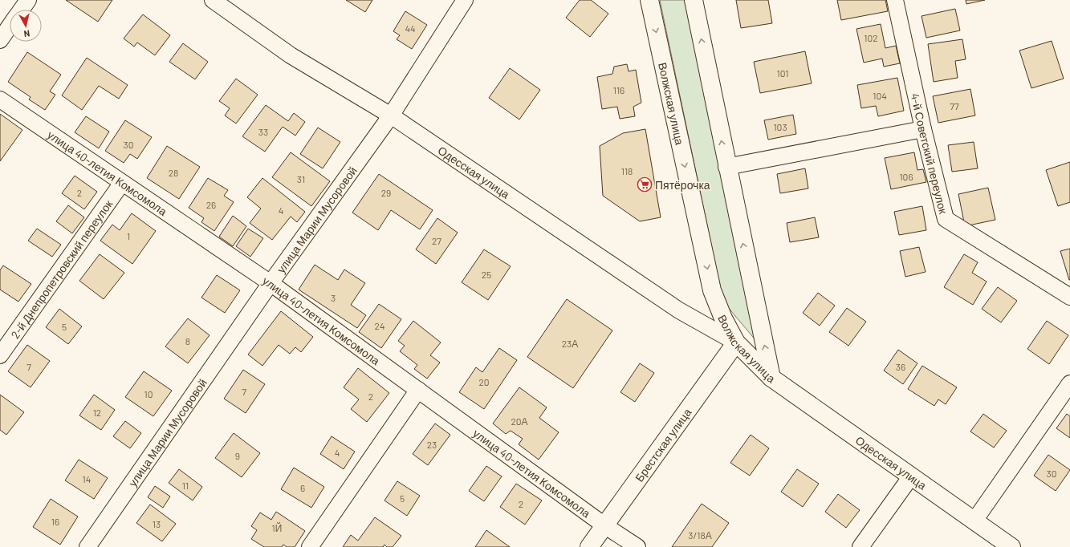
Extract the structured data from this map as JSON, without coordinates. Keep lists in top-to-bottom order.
{
  "streets": {
    "main road": ["Волжская улица", "Одесская улица", "Брестская улица"],
    "street": [
      "4-й Советский переулок",
      "улица 40-летия Комсомола",
      "улица Марии Мусоровой",
      "2-й Днепропетровский переулок"
    ]
  },
  "crossings": [
    ["Волжская улица", "Одесская улица"],
    ["Волжская улица", "Брестская улица"],
    ["Одесская улица", "улица Марии Мусоровой"],
    ["Одесская улица", "Брестская улица"],
    ["улица 40-летия Комсомола", "улица Марии Мусоровой"],
    ["улица 40-летия Комсомола", "2-й Днепропетровский переулок"],
    ["улица 40-летия Комсомола", "Брестская улица"]
  ],
  "places": {
    "supermarket": ["Пятёрочка"]
  },
  "house_numbers": [
    "44",
    "102",
    "101",
    "116",
    "104",
    "77",
    "103",
    "33",
    "30",
    "118",
    "28",
    "106",
    "31",
    "2",
    "29",
    "26",
    "4",
    "1",
    "27",
    "25",
    "3",
    "24",
    "5",
    "8",
    "23А",
    "7",
    "36",
    "20",
    "7",
    "10",
    "2",
    "12",
    "20А",
    "23",
    "4",
    "9",
    "30",
    "14",
    "11",
    "6",
    "5",
    "2",
    "16",
    "13",
    "1Й",
    "3/18А"
  ],
  "north": "bottom"
}
